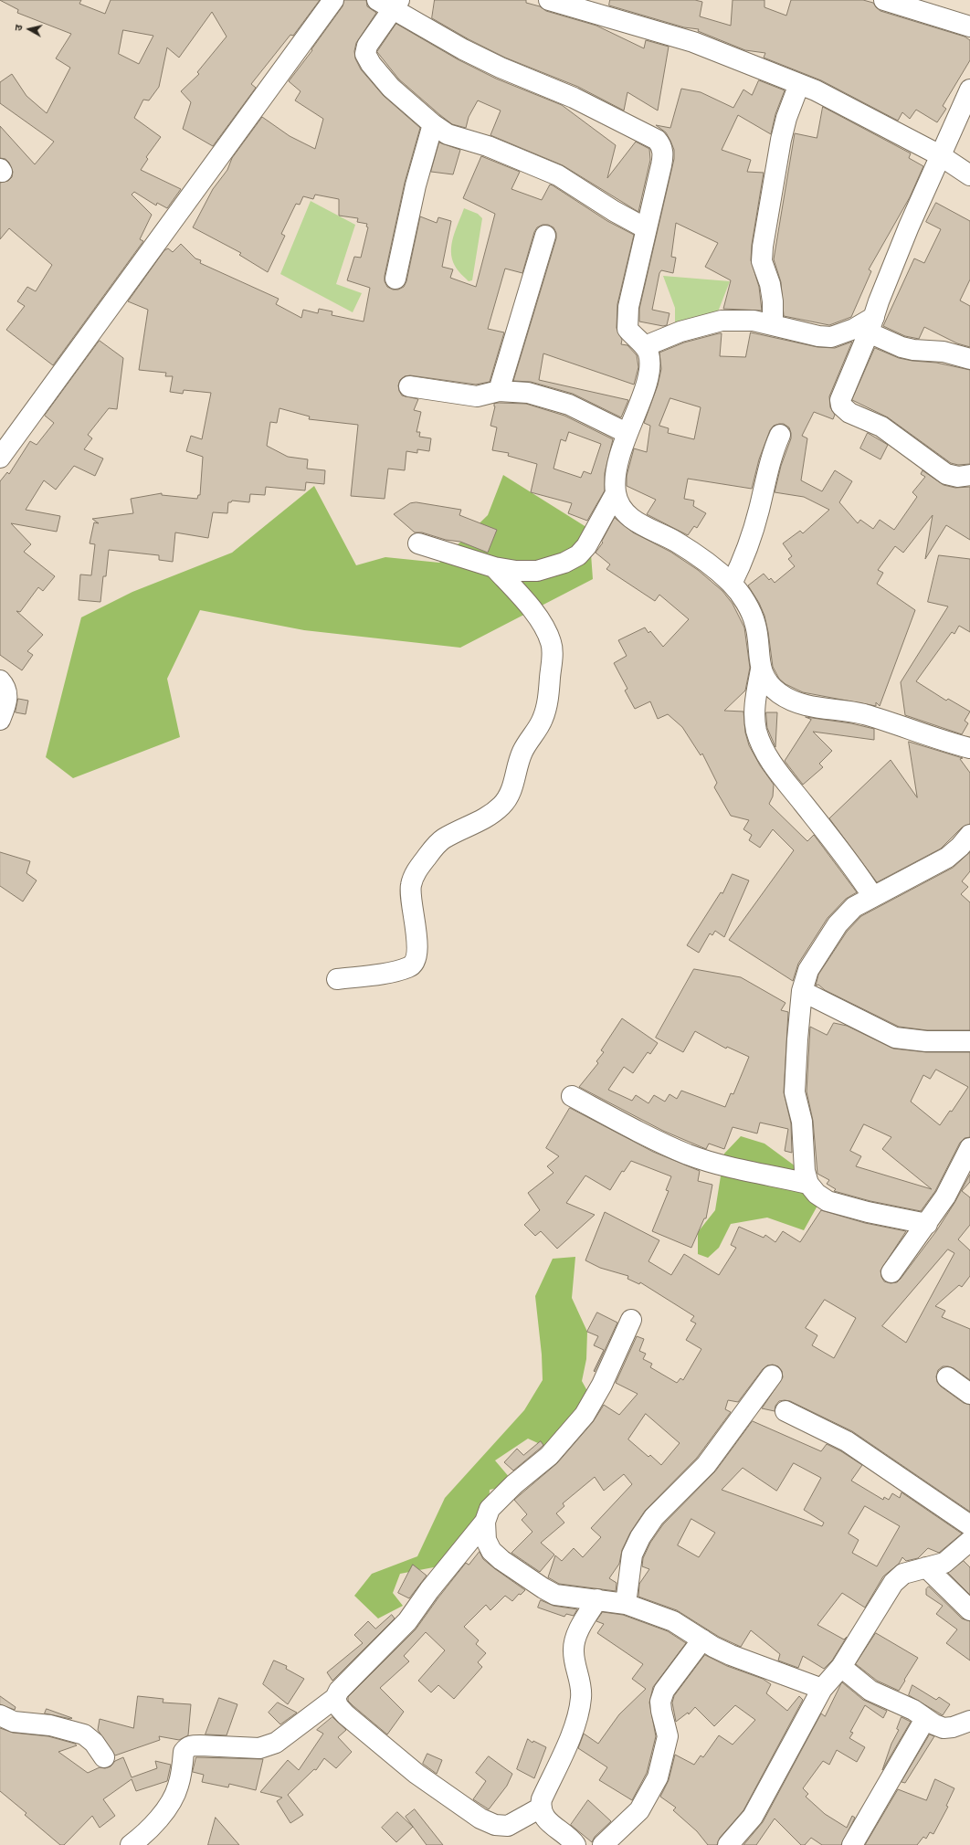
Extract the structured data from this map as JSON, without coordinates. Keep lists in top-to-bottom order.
{
  "north": "left"
}
